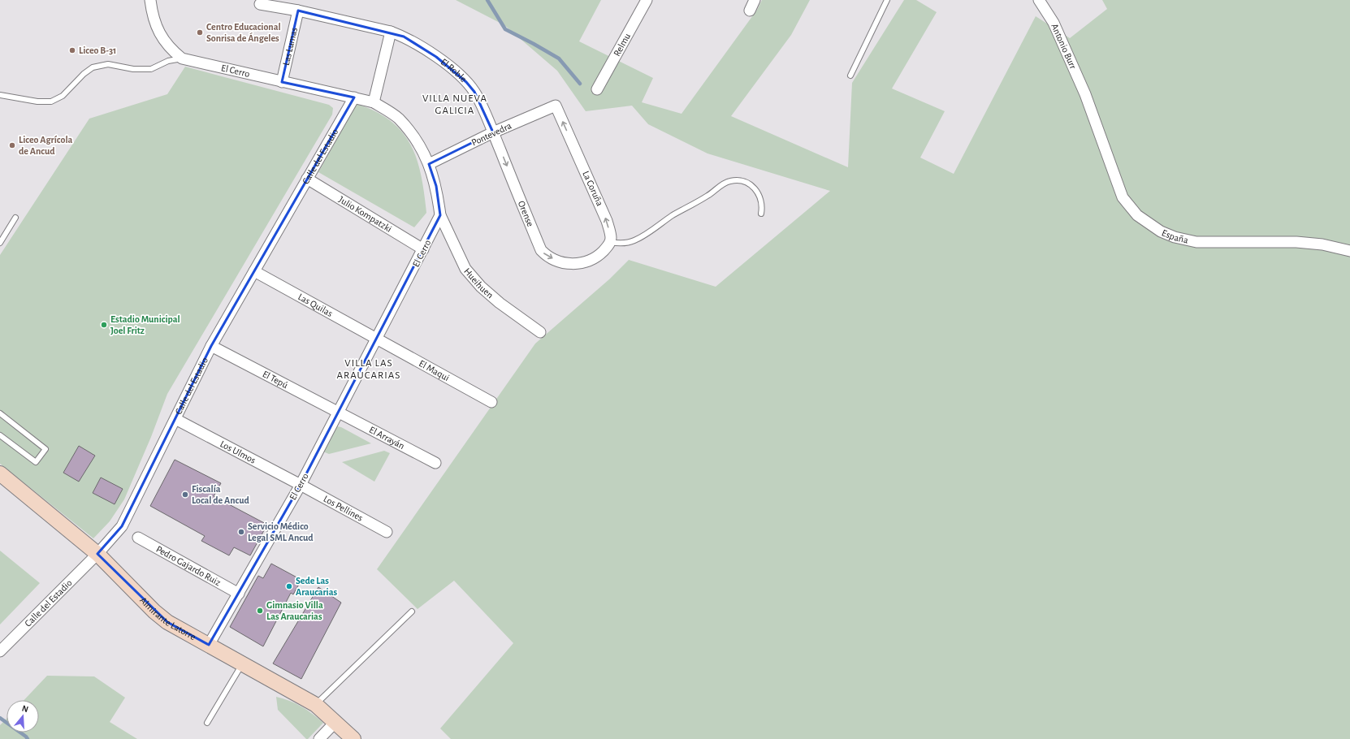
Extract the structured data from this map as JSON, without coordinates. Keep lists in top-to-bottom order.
{
  "streets": {
    "main road": ["Almirante Latorre"],
    "street": [
      "Relmu",
      "Las Lumas",
      "Antonio Burr",
      "El Cerro",
      "El Roble",
      "Pontevedra",
      "Calle del Estadio",
      "La Coruña",
      "Julio Kompatzki",
      "Orense",
      "España",
      "Hueihuen",
      "Las Quilas",
      "El Maqui",
      "El Tepú",
      "El Arrayán",
      "Los Ulmos",
      "Los Pellines",
      "Pedro Gajardo Ruiz"
    ]
  },
  "crossings": [
    ["Las Lumas", "El Cerro"],
    ["Las Lumas", "El Roble"],
    ["Antonio Burr", "España"],
    ["El Cerro", "Pontevedra"],
    ["El Cerro", "Calle del Estadio"],
    ["El Cerro", "Julio Kompatzki"],
    ["El Cerro", "Hueihuen"],
    ["El Cerro", "Las Quilas"],
    ["El Cerro", "El Maqui"],
    ["El Cerro", "El Tepú"],
    ["El Cerro", "El Arrayán"],
    ["El Cerro", "Los Ulmos"],
    ["El Cerro", "Los Pellines"],
    ["El Cerro", "Pedro Gajardo Ruiz"],
    ["El Cerro", "Almirante Latorre"],
    ["El Roble", "Pontevedra"],
    ["El Roble", "Orense"],
    ["Pontevedra", "La Coruña"],
    ["Pontevedra", "Orense"],
    ["Calle del Estadio", "Julio Kompatzki"],
    ["Calle del Estadio", "Las Quilas"],
    ["Calle del Estadio", "El Tepú"],
    ["Calle del Estadio", "Los Ulmos"],
    ["Calle del Estadio", "Almirante Latorre"],
    ["La Coruña", "Orense"],
    ["Las Quilas", "El Maqui"],
    ["El Tepú", "El Arrayán"],
    ["Los Ulmos", "Los Pellines"]
  ],
  "one_way": ["La Coruña"],
  "districts": ["VILLA NUEVA GALICIA", "VILLA LAS ARAUCARIAS"],
  "places": [
    "Centro Educacional Sonrisa de Ángeles",
    "Liceo B-31",
    "Liceo Agrícola de Ancud",
    "Estadio Municipal Joel Fritz",
    "Fiscalía Local de Ancud",
    "Servicio Médico Legal SML Ancud",
    "Sede Las Araucarias",
    "Gimnasio Villa Las Araucarias"
  ],
  "north": "top"
}
